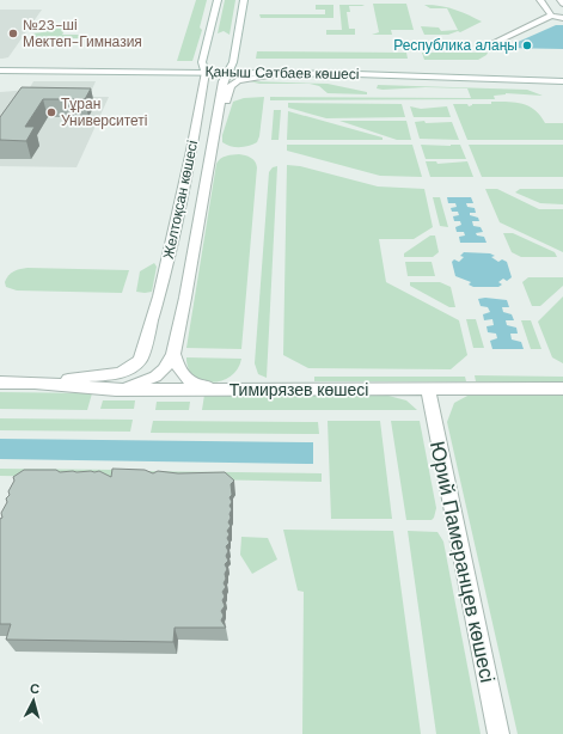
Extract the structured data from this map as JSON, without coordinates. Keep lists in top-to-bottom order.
{
  "streets": {
    "street": [
      "Қаныш Сәтбаев көшесі",
      "Желтоқсан көшесі",
      "Тимирязев көшесі",
      "Юрий Памеранцев көшесі"
    ]
  },
  "crossings": [
    ["Қаныш Сәтбаев көшесі", "Желтоқсан көшесі"],
    ["Желтоқсан көшесі", "Тимирязев көшесі"],
    ["Тимирязев көшесі", "Юрий Памеранцев көшесі"]
  ],
  "places": ["№23-ші Мектеп-Гимназия", "Республика алаңы", "Тұран Университеті"],
  "north": "top"
}
